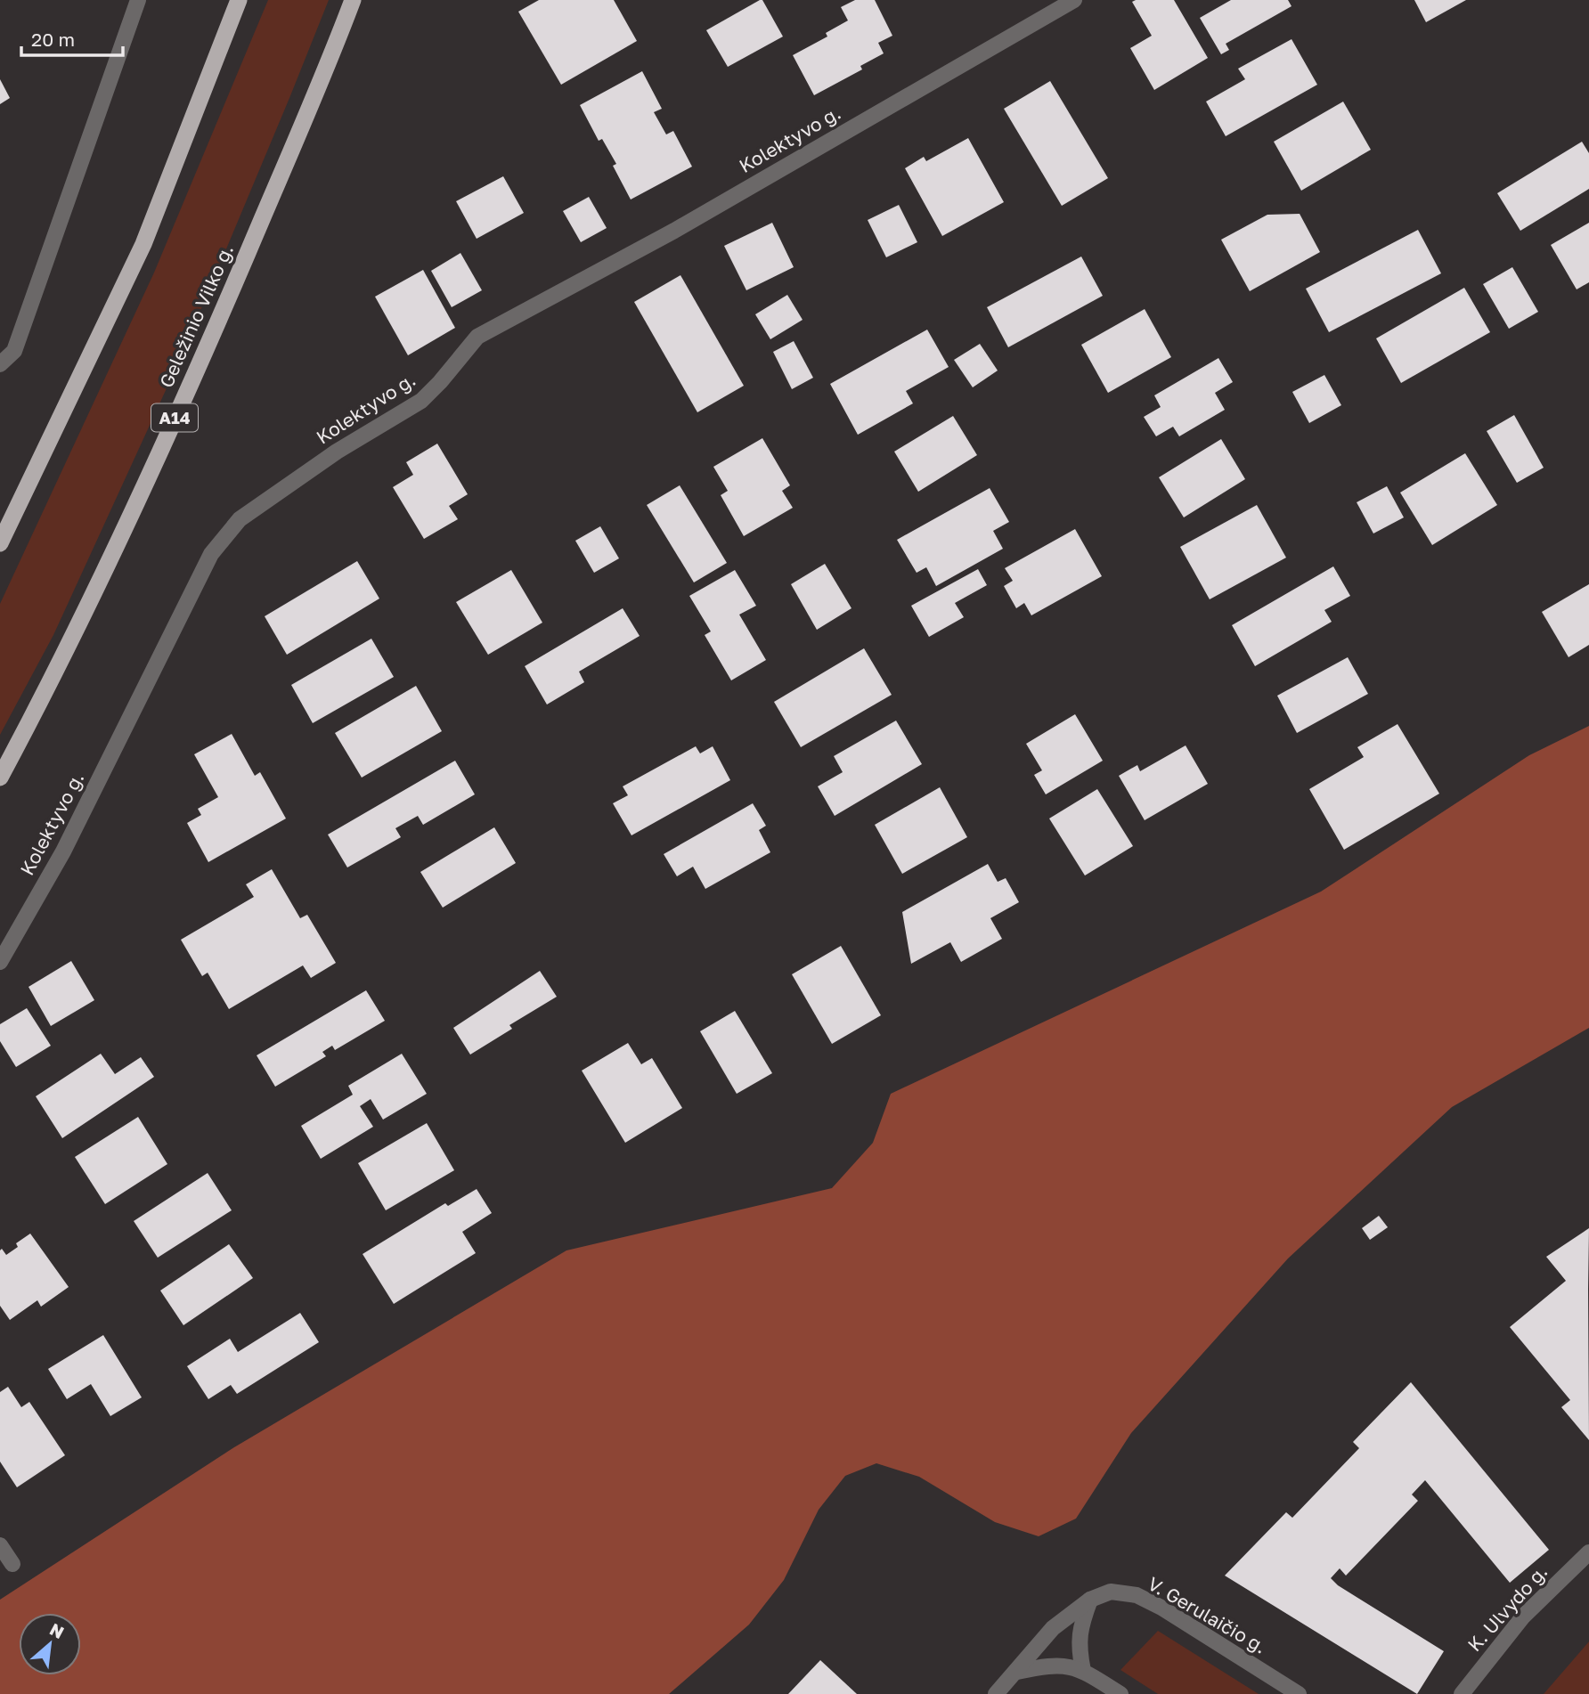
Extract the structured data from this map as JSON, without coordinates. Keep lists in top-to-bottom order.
{
  "streets": {
    "highway": ["Geležinio Vilko g.", "A14"],
    "street": ["Kolektyvo g.", "K. Ulvydo g.", "V. Gerulaičio g."]
  },
  "scale_bar": "20 m",
  "north": "top right"
}
